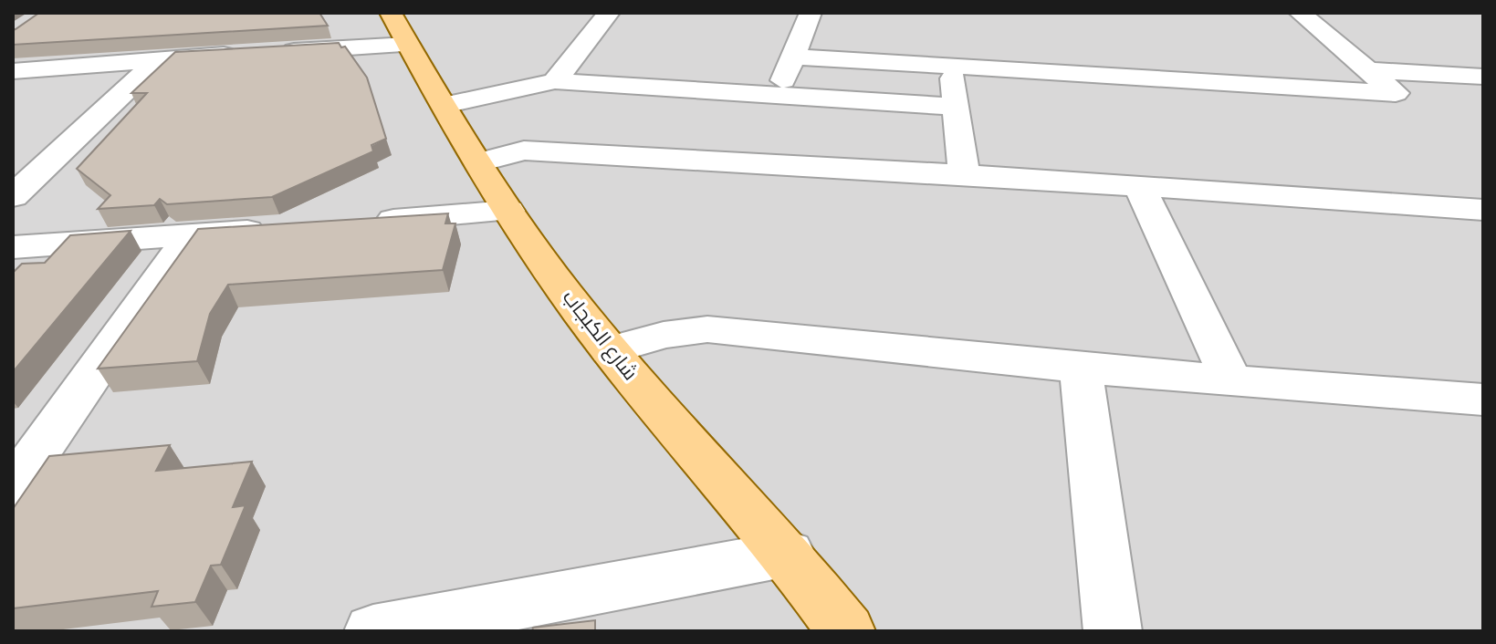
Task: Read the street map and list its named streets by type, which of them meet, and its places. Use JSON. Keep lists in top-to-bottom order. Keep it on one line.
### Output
{"streets":{"main road":["شارع الكبجاب"]}}
